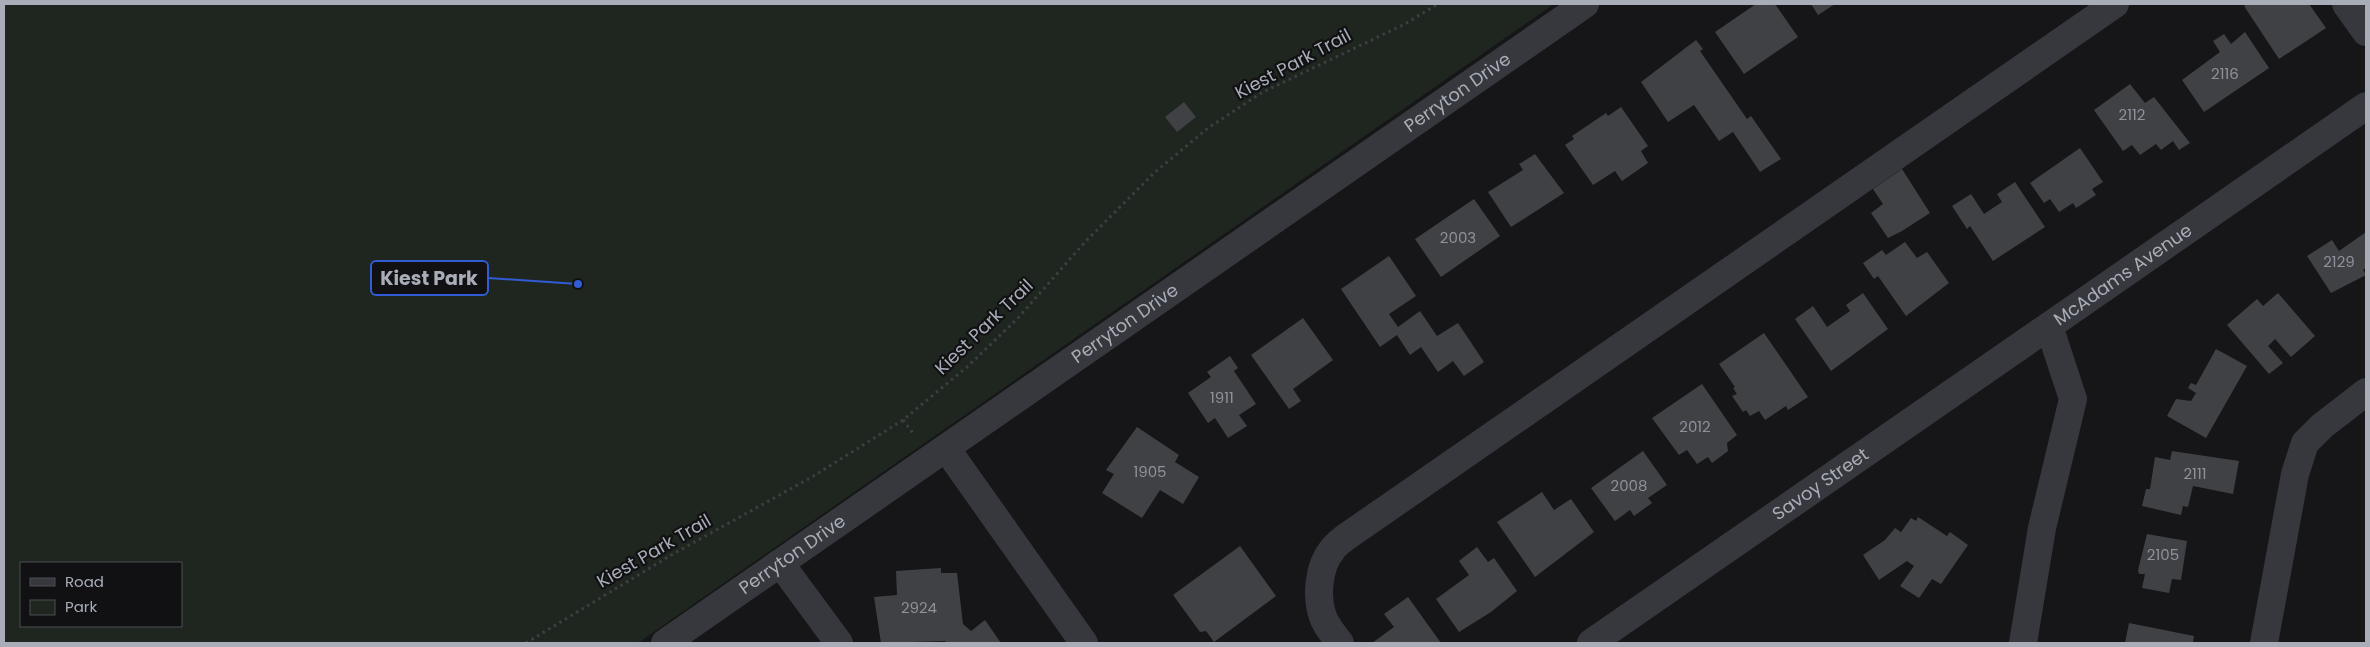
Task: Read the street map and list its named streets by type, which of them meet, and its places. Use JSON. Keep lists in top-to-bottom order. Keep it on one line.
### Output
{"streets":{"street":["Perryton Drive","McAdams Avenue","Savoy Street"],"path":["Kiest Park Trail"]},"crossings":[["McAdams Avenue","Savoy Street"]],"places":["Kiest Park"],"house_numbers":["2116","2112","2003","2129","1911","2012","1905","2111","2008","2105","2924"],"legend":["Road","Park"]}
